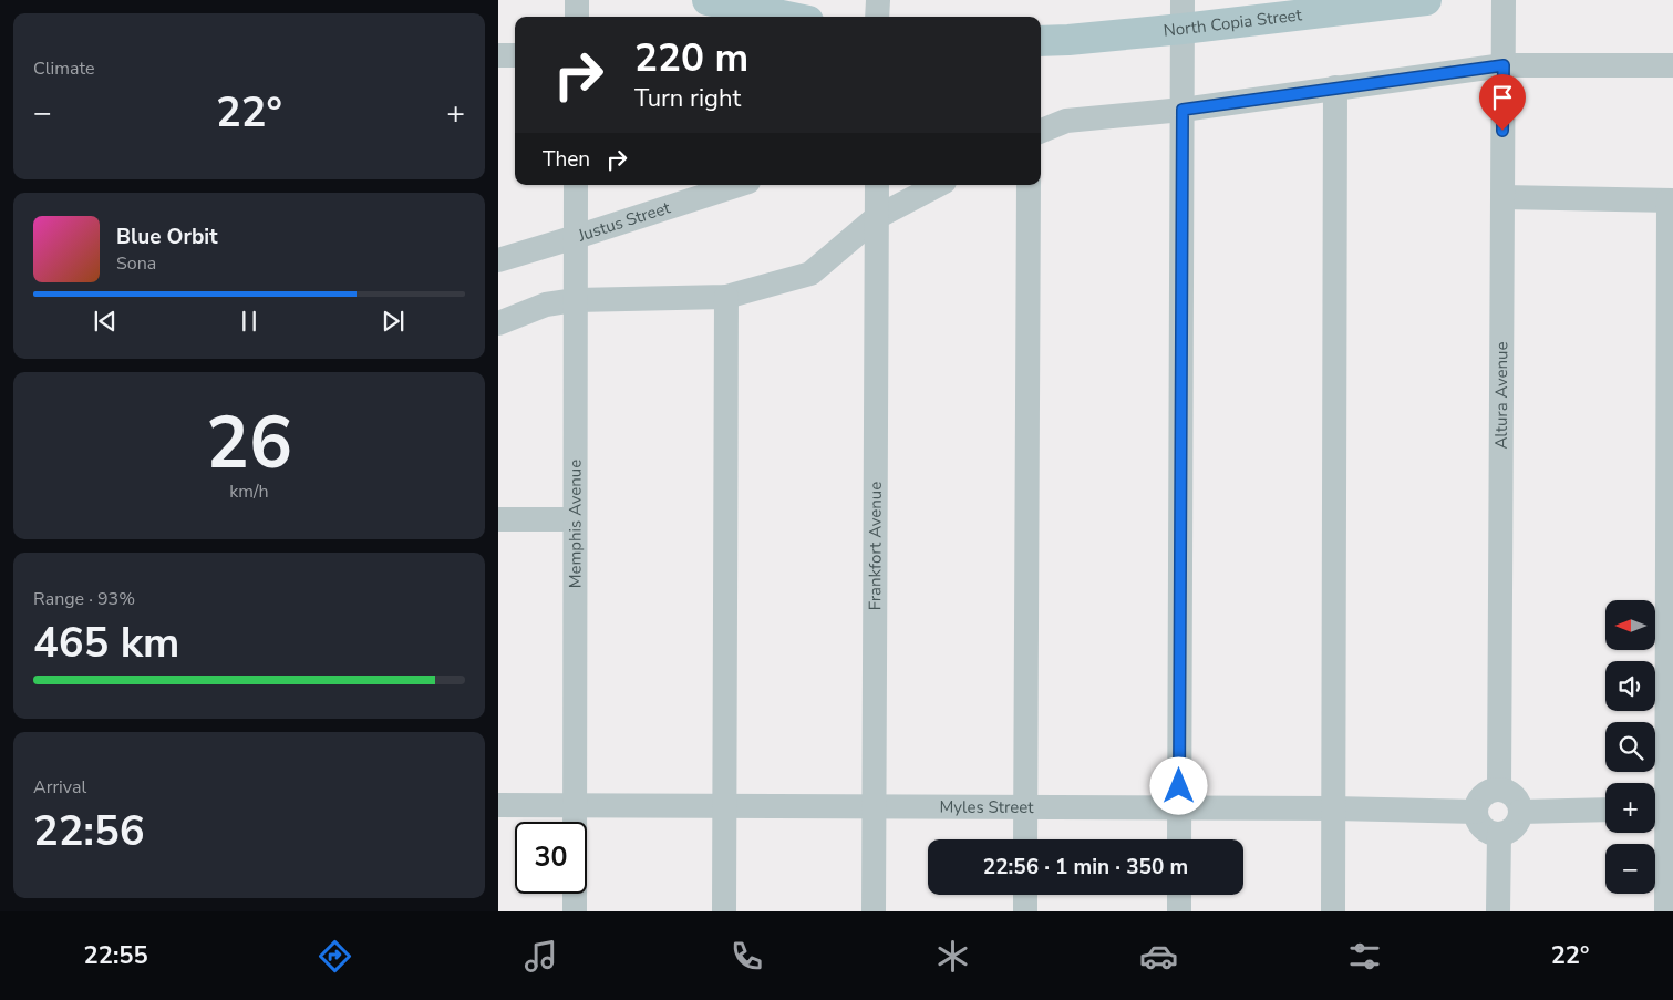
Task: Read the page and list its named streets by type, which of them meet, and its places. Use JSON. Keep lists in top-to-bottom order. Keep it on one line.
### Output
{"streets":{"main road":["North Copia Street"],"street":["Justus Street","Altura Avenue","Memphis Avenue","Frankfort Avenue","Myles Street"]},"crossings":[["Justus Street","Memphis Avenue"],["Altura Avenue","Myles Street"],["Memphis Avenue","Myles Street"],["Frankfort Avenue","Myles Street"]],"north":"left","page":{"tile":["Climate",["26","km/h"],["Range · 93%","465 km"],["Arrival","22:56"]],"turn":["220 m","Turn right"],"heat":["−","22°","+"],"then":"Then","song":["Blue Orbit","Sona"],"map_buttons":["+","−"],"limit":"30","trip":"22:56 · 1 min · 350 m","tabs":["22:55","22°"]}}
